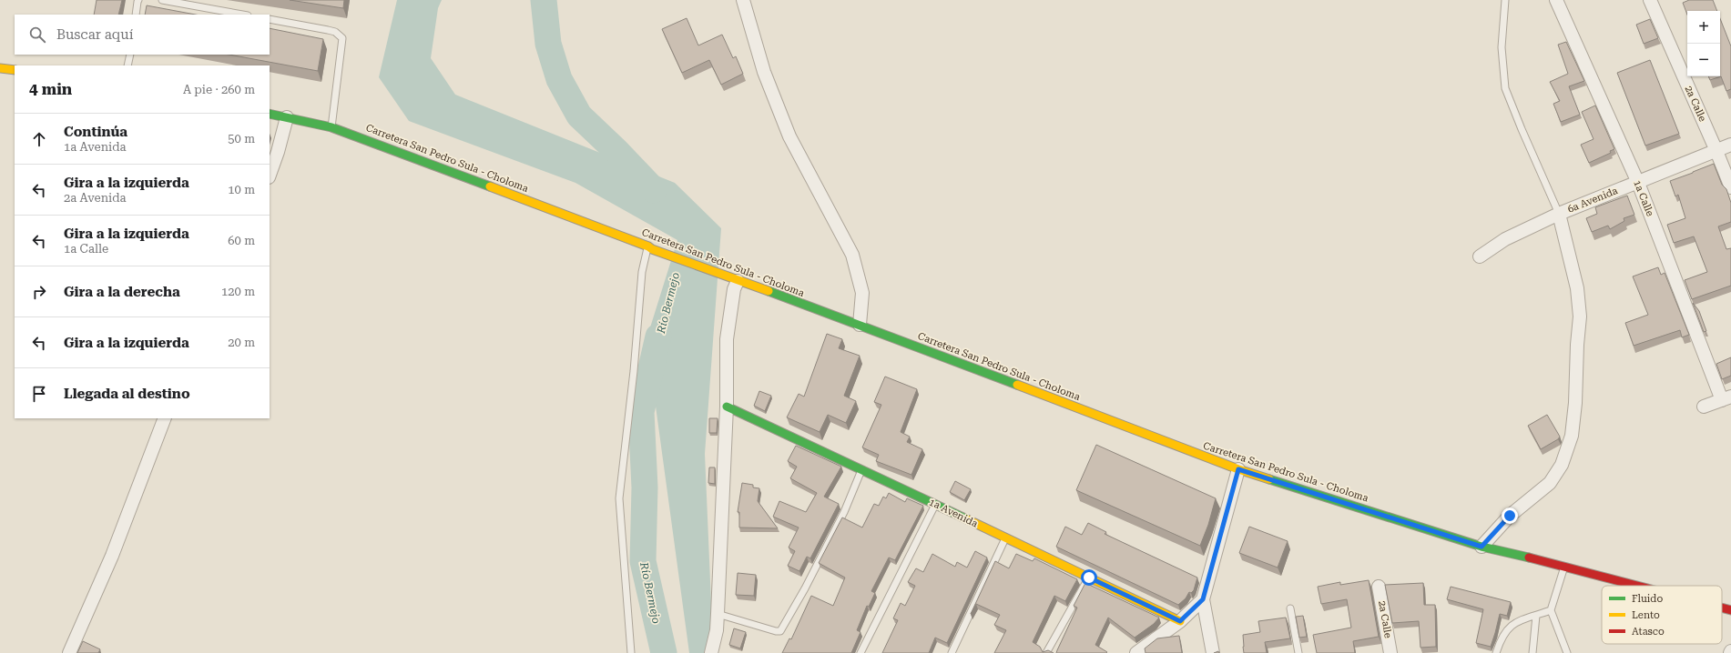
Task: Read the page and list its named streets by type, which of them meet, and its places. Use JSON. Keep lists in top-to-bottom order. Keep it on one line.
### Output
{"streets":{"main road":["Carretera San Pedro Sula - Choloma","1a Avenida"],"street":["2a Calle","1a Calle","6a Avenida"]},"crossings":[["2a Calle","6a Avenida"],["1a Calle","6a Avenida"]],"water":["Río Bermejo"],"legend":["Fluido","Lento","Atasco"],"page":{"map_buttons":["+","−"],"search":"Buscar aquí","heading":["4 min","A pie · 260 m"],"list":[["Continúa","1a Avenida","50 m"],["Gira a la izquierda","2a Avenida","10 m"],["Gira a la izquierda","1a Calle","60 m"],["Gira a la derecha","120 m"],["Gira a la izquierda","20 m"],"Llegada al destino"]}}
